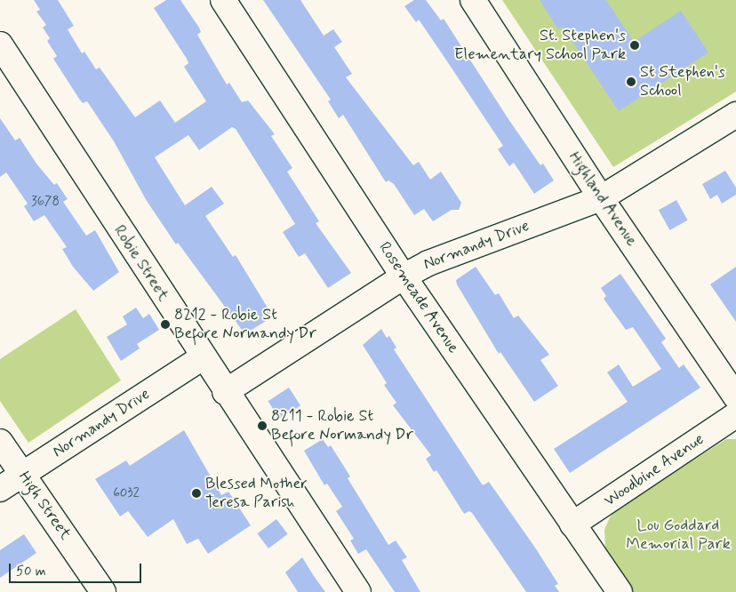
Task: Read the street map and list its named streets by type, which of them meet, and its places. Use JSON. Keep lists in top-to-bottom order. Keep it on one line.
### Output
{"streets":{"street":["Highland Avenue","Normandy Drive","Robie Street","Rosemeade Avenue","Woodbine Avenue","High Street"]},"crossings":[["Highland Avenue","Normandy Drive"],["Normandy Drive","Robie Street"],["Normandy Drive","Rosemeade Avenue"],["Normandy Drive","High Street"],["Rosemeade Avenue","Woodbine Avenue"]],"parks":["Lou Goddard Memorial Park"],"places":["St. Stephen's Elementary School Park","St Stephen's School","8212 - Robie St Before Normandy Dr","8211 - Robie St Before Normandy Dr","Blessed Mother Teresa Parish"],"house_numbers":["3678","6032"],"scale_bar":"50 m"}
